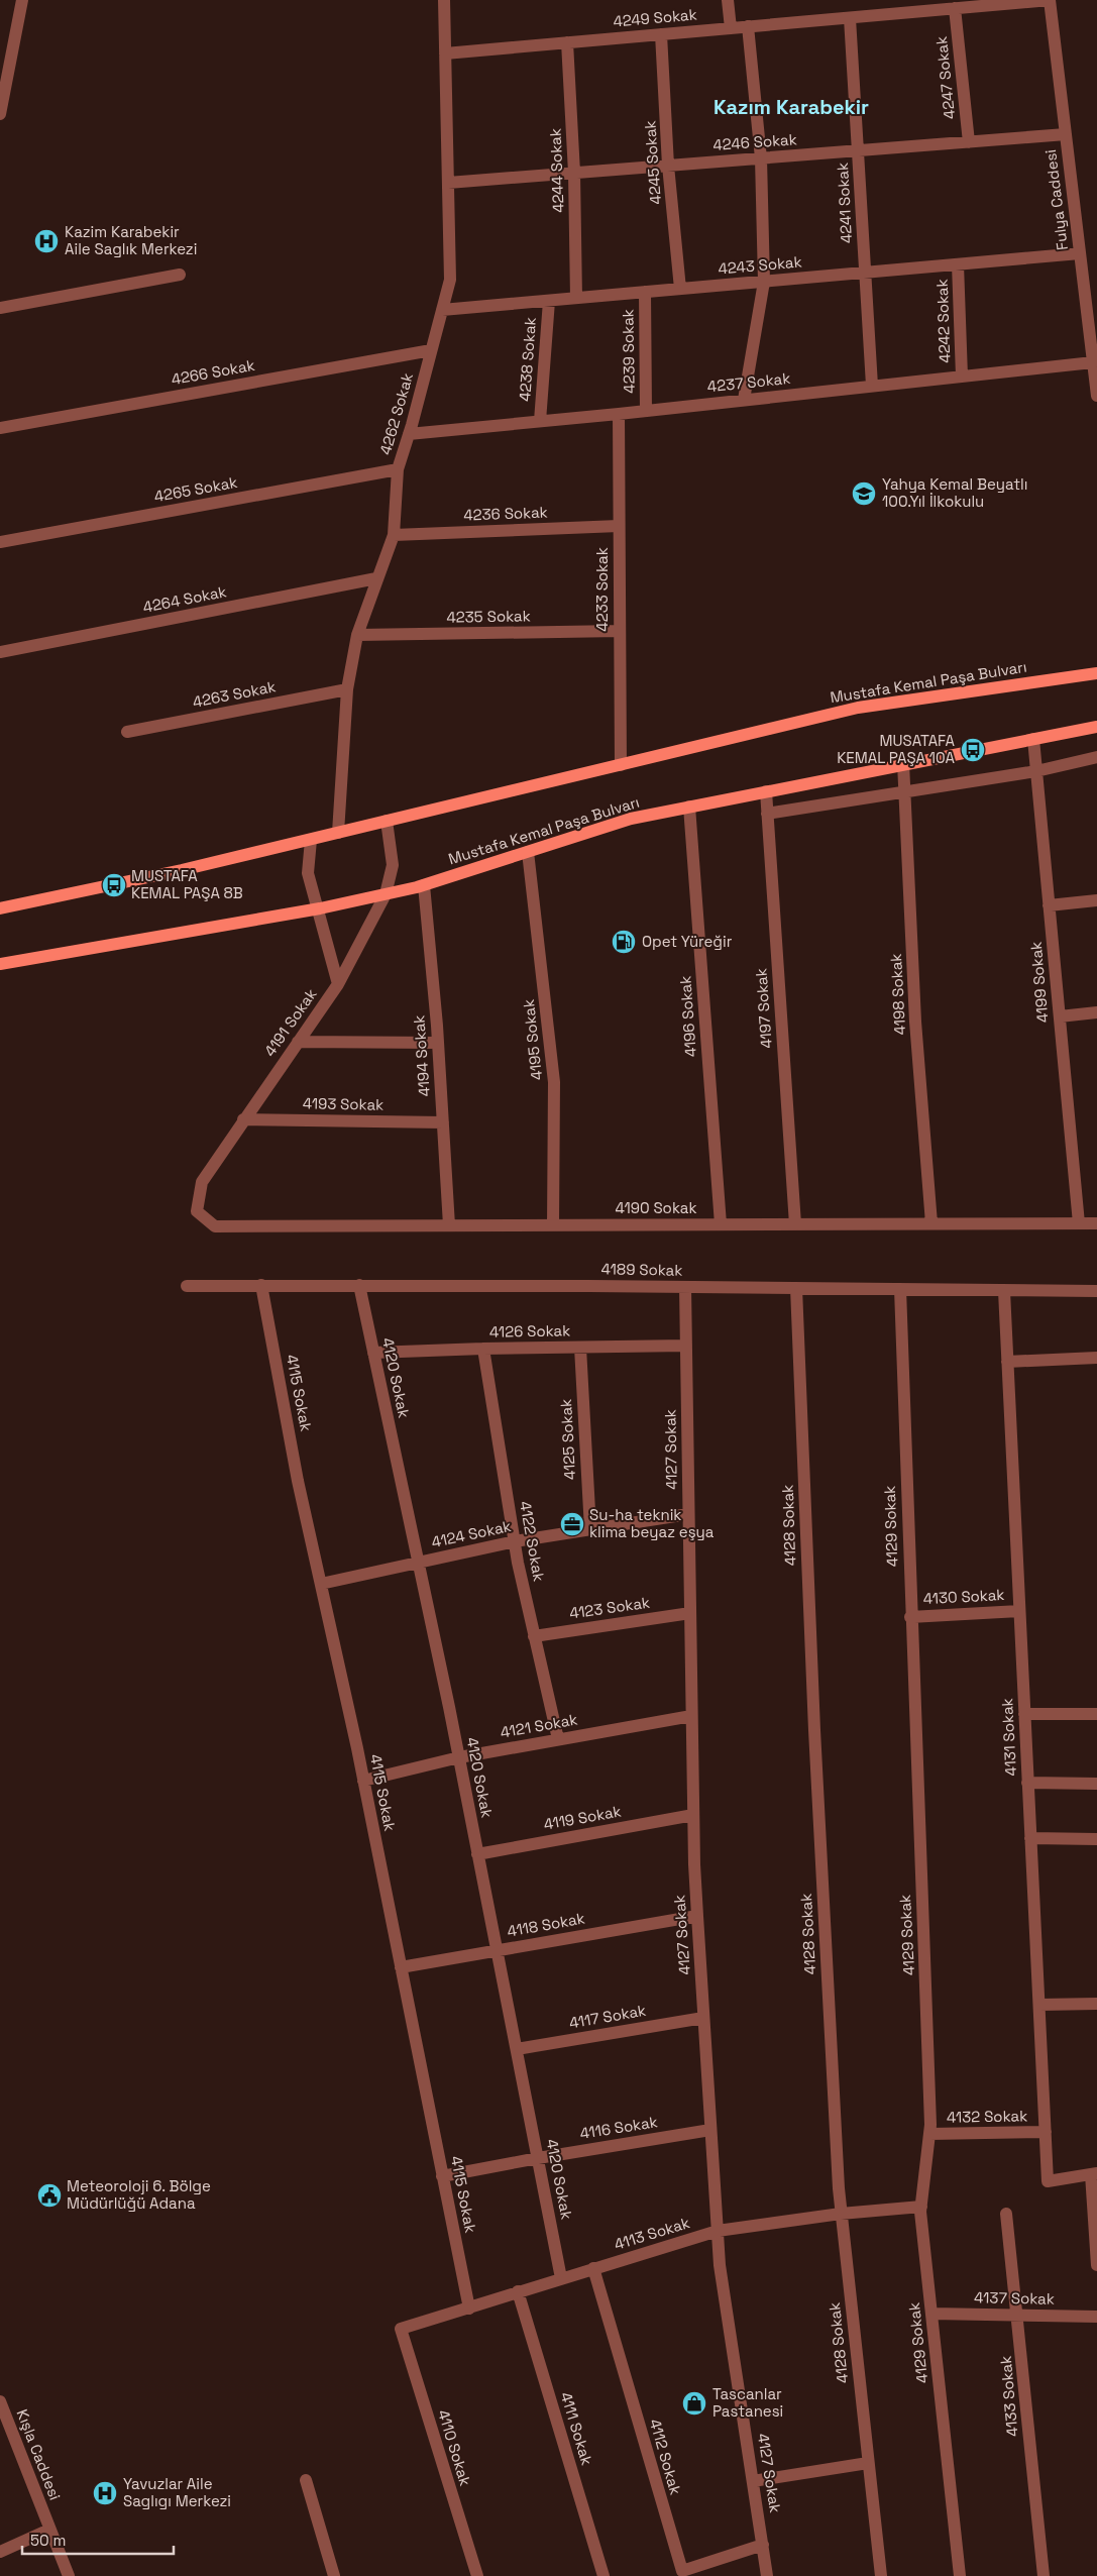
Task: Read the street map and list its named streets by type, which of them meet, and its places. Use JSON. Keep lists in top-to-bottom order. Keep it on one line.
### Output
{"streets":{"main road":["Mustafa Kemal Paşa Bulvarı"],"street":["4249 Sokak","4247 Sokak","4246 Sokak","4245 Sokak","4244 Sokak","Fulya Caddesi","4241 Sokak","4243 Sokak","4242 Sokak","4239 Sokak","4238 Sokak","4266 Sokak","4237 Sokak","4262 Sokak","4265 Sokak","4236 Sokak","4233 Sokak","4264 Sokak","4235 Sokak","4263 Sokak","4199 Sokak","4198 Sokak","4197 Sokak","4196 Sokak","4191 Sokak","4195 Sokak","4194 Sokak","4193 Sokak","4190 Sokak","4189 Sokak","4126 Sokak","4120 Sokak","4115 Sokak","4125 Sokak","4127 Sokak","4128 Sokak","4129 Sokak","4124 Sokak","4122 Sokak","4130 Sokak","4123 Sokak","4121 Sokak","4131 Sokak","4119 Sokak","4118 Sokak","4117 Sokak","4132 Sokak","4116 Sokak","4113 Sokak","4137 Sokak","4133 Sokak","4111 Sokak","4110 Sokak","Kışla Caddesi","4112 Sokak"]},"crossings":[["4249 Sokak","4247 Sokak"],["4249 Sokak","4245 Sokak"],["4249 Sokak","4244 Sokak"],["4249 Sokak","Fulya Caddesi"],["4249 Sokak","4241 Sokak"],["4249 Sokak","4262 Sokak"],["4247 Sokak","4246 Sokak"],["4246 Sokak","4245 Sokak"],["4246 Sokak","4244 Sokak"],["4246 Sokak","Fulya Caddesi"],["4246 Sokak","4241 Sokak"],["4246 Sokak","4262 Sokak"],["4245 Sokak","4243 Sokak"],["4244 Sokak","4243 Sokak"],["Fulya Caddesi","4243 Sokak"],["Fulya Caddesi","4237 Sokak"],["4241 Sokak","4243 Sokak"],["4241 Sokak","4237 Sokak"],["4243 Sokak","4242 Sokak"],["4243 Sokak","4239 Sokak"],["4243 Sokak","4238 Sokak"],["4243 Sokak","4262 Sokak"],["4242 Sokak","4237 Sokak"],["4239 Sokak","4237 Sokak"],["4238 Sokak","4237 Sokak"],["4266 Sokak","4262 Sokak"],["4237 Sokak","4262 Sokak"],["4237 Sokak","4233 Sokak"],["4262 Sokak","4265 Sokak"],["4262 Sokak","4236 Sokak"],["4262 Sokak","4264 Sokak"],["4262 Sokak","4235 Sokak"],["4262 Sokak","Mustafa Kemal Paşa Bulvarı"],["4262 Sokak","4263 Sokak"],["4236 Sokak","4233 Sokak"],["4233 Sokak","4235 Sokak"],["4233 Sokak","Mustafa Kemal Paşa Bulvarı"],["Mustafa Kemal Paşa Bulvarı","4199 Sokak"],["Mustafa Kemal Paşa Bulvarı","4198 Sokak"],["Mustafa Kemal Paşa Bulvarı","4197 Sokak"],["Mustafa Kemal Paşa Bulvarı","4196 Sokak"],["Mustafa Kemal Paşa Bulvarı","4191 Sokak"],["Mustafa Kemal Paşa Bulvarı","4195 Sokak"],["Mustafa Kemal Paşa Bulvarı","4194 Sokak"],["4199 Sokak","4190 Sokak"],["4198 Sokak","4190 Sokak"],["4197 Sokak","4190 Sokak"],["4196 Sokak","4190 Sokak"],["4191 Sokak","4193 Sokak"],["4191 Sokak","4190 Sokak"],["4195 Sokak","4190 Sokak"],["4194 Sokak","4193 Sokak"],["4194 Sokak","4190 Sokak"],["4189 Sokak","4120 Sokak"],["4189 Sokak","4115 Sokak"],["4189 Sokak","4127 Sokak"],["4189 Sokak","4128 Sokak"],["4189 Sokak","4129 Sokak"],["4189 Sokak","4131 Sokak"],["4126 Sokak","4120 Sokak"],["4126 Sokak","4125 Sokak"],["4126 Sokak","4127 Sokak"],["4126 Sokak","4122 Sokak"],["4120 Sokak","4124 Sokak"],["4120 Sokak","4121 Sokak"],["4120 Sokak","4119 Sokak"],["4120 Sokak","4118 Sokak"],["4120 Sokak","4117 Sokak"],["4120 Sokak","4116 Sokak"],["4120 Sokak","4113 Sokak"],["4115 Sokak","4124 Sokak"],["4115 Sokak","4121 Sokak"],["4115 Sokak","4118 Sokak"],["4115 Sokak","4116 Sokak"],["4115 Sokak","4113 Sokak"],["4125 Sokak","4124 Sokak"],["4127 Sokak","4124 Sokak"],["4127 Sokak","4123 Sokak"],["4127 Sokak","4121 Sokak"],["4127 Sokak","4119 Sokak"],["4127 Sokak","4118 Sokak"],["4127 Sokak","4117 Sokak"],["4127 Sokak","4116 Sokak"],["4127 Sokak","4113 Sokak"],["4127 Sokak","4112 Sokak"],["4128 Sokak","4113 Sokak"],["4129 Sokak","4130 Sokak"],["4129 Sokak","4132 Sokak"],["4129 Sokak","4113 Sokak"],["4129 Sokak","4137 Sokak"],["4124 Sokak","4122 Sokak"],["4122 Sokak","4123 Sokak"],["4122 Sokak","4121 Sokak"],["4130 Sokak","4131 Sokak"],["4131 Sokak","4132 Sokak"],["4113 Sokak","4111 Sokak"],["4113 Sokak","4110 Sokak"],["4113 Sokak","4112 Sokak"],["4137 Sokak","4133 Sokak"]],"districts":["Kazım Karabekir"],"places":{"hospital":["Kazim Karabekir Aile Saglık Merkezi","Yavuzlar Aile Saglıgı Merkezi"],"school or university":["Yahya Kemal Beyatlı 100.Yıl İlkokulu"],"bus stop":["MUSATAFA KEMAL PAŞA 10A","MUSTAFA KEMAL PAŞA 8B"],"fuel station":["Opet Yüreğir"],"office":["Su-ha teknik klima beyaz eşya"],"public building":["Meteoroloji 6. Bölge Müdürlüğü Adana"],"shop":["Tascanlar Pastanesi"]},"scale_bar":"50 m"}
